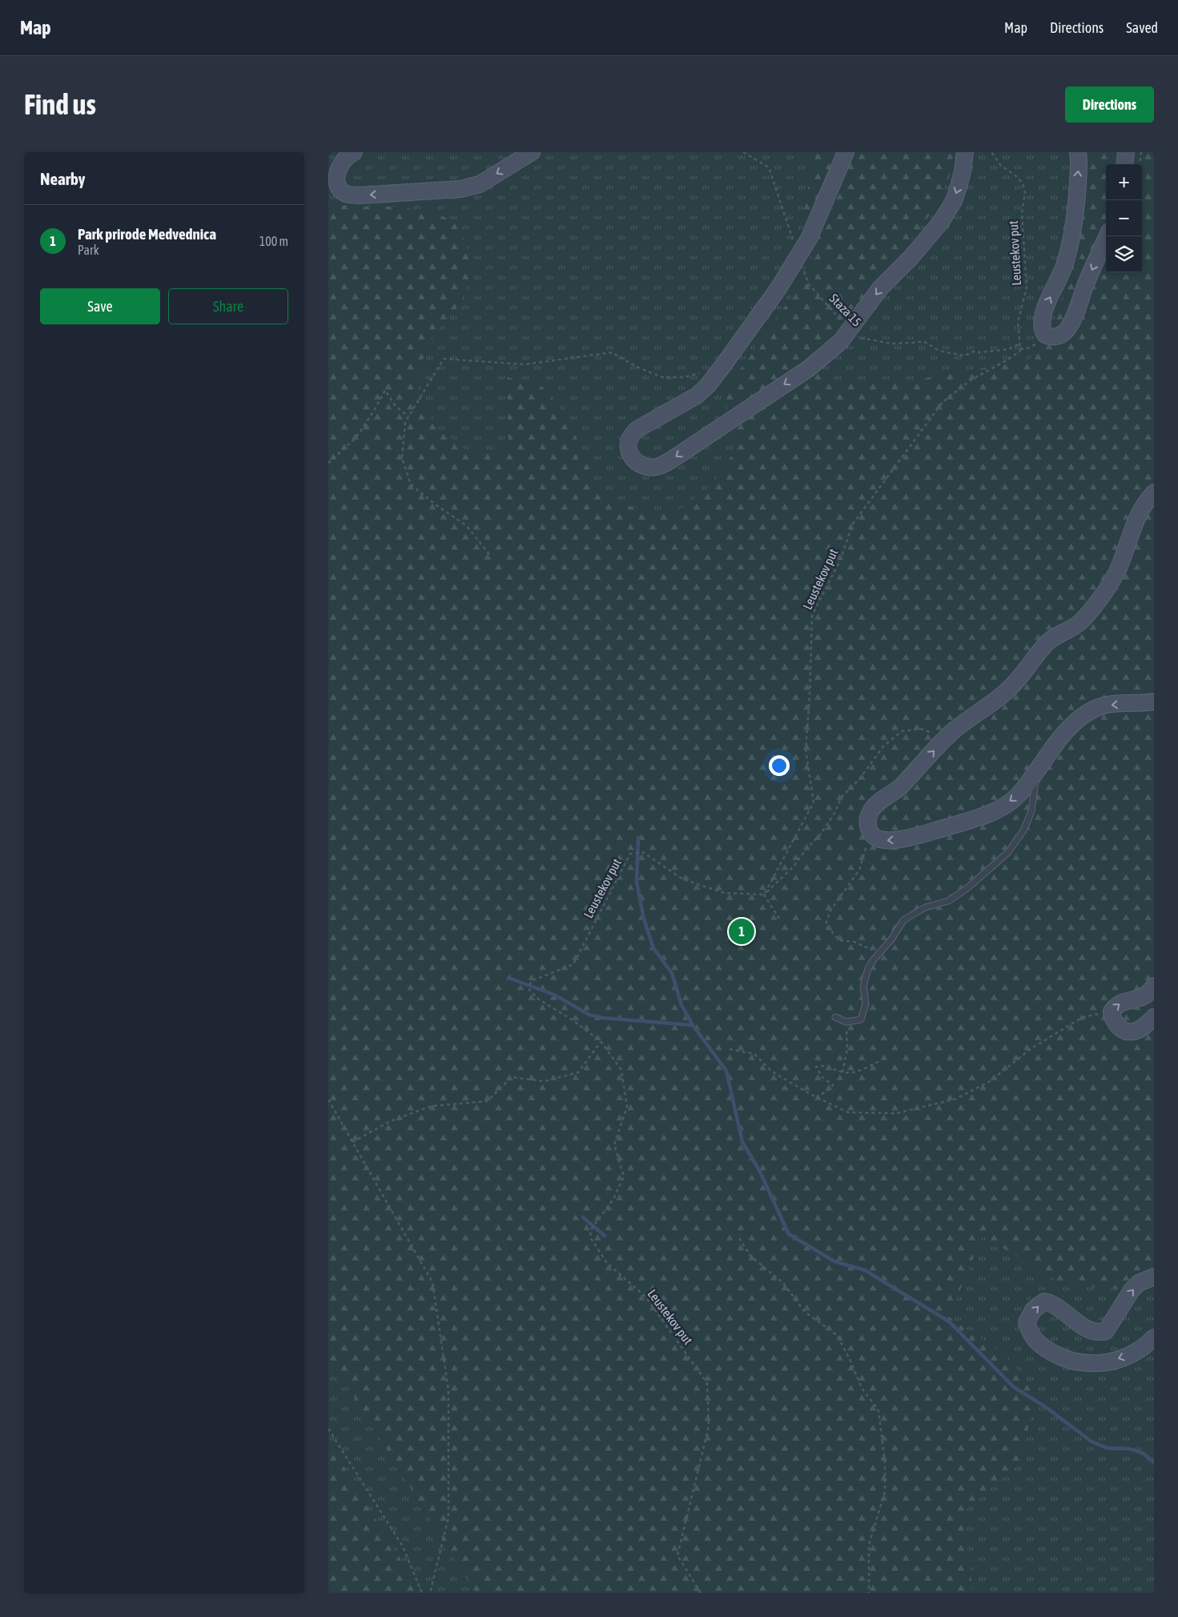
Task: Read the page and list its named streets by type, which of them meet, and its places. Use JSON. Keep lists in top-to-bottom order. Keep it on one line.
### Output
{"streets":{"path":["Leustekov put","Staza 15"]},"crossings":[["Leustekov put","Staza 15"]],"page":{"header":"Map","nav":["Map","Directions","Saved"],"buttons":["Directions",["Save","Share"]],"title":"Find us","heading":"Nearby","map_buttons":["+","−"],"list":[{"mark":"1","name":"Park prirode Medvednica","note":"Park","value":"100 m"}],"pins":"1"}}
